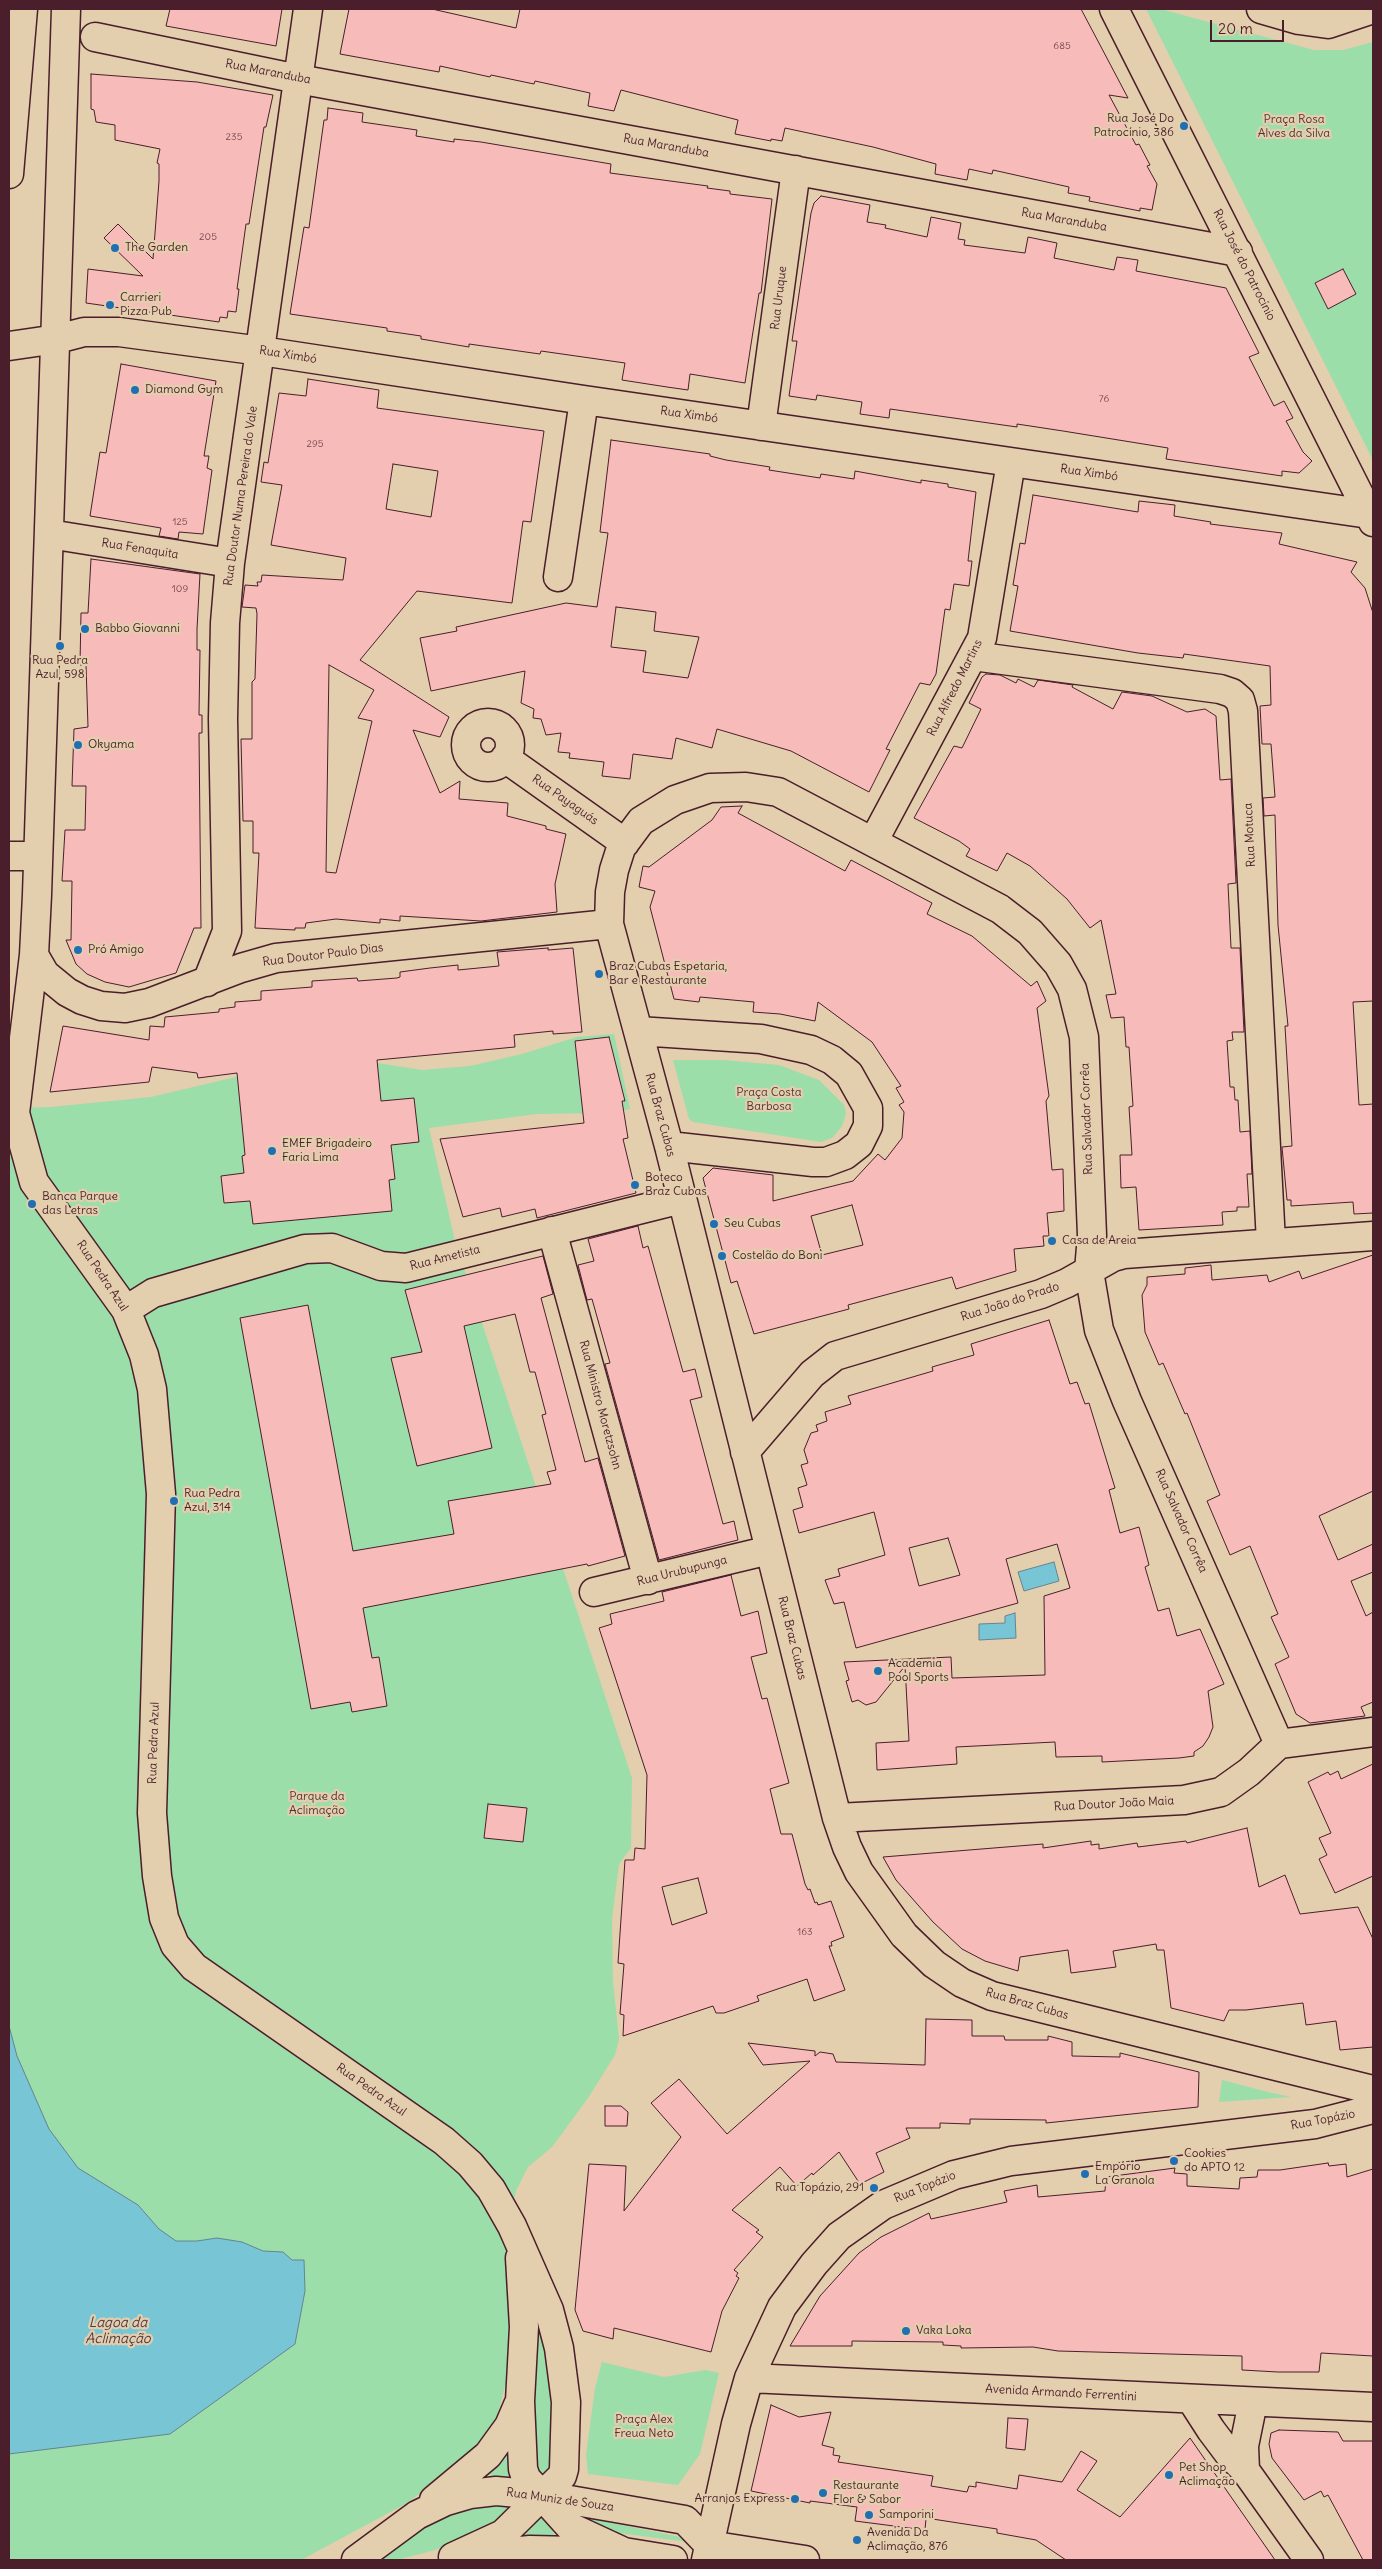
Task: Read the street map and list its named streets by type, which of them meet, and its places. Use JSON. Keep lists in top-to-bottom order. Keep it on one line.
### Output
{"streets":{"street":["Rua Maranduba","Rua José do Patrocínio","Rua Uruque","Rua Ximbó","Rua Doutor Numa Pereira do Vale","Rua Fenaquita","Rua Alfredo Martins","Rua Payaguás","Rua Motuca","Rua Doutor Paulo Dias","Rua Braz Cubas","Rua Salvador Corrêa","Rua Ametista","Rua Pedra Azul","Rua João do Prado","Rua Ministro Moretzsohn","Rua Urubupunga","Rua Doutor João Maia","Rua Topázio","Avenida Armando Ferrentini","Rua Muniz de Souza"]},"crossings":[["Rua Maranduba","Rua José do Patrocínio"],["Rua Maranduba","Rua Uruque"],["Rua Maranduba","Rua Doutor Numa Pereira do Vale"],["Rua José do Patrocínio","Rua Ximbó"],["Rua Uruque","Rua Ximbó"],["Rua Ximbó","Rua Doutor Numa Pereira do Vale"],["Rua Ximbó","Rua Alfredo Martins"],["Rua Doutor Numa Pereira do Vale","Rua Fenaquita"],["Rua Doutor Numa Pereira do Vale","Rua Doutor Paulo Dias"],["Rua Alfredo Martins","Rua Motuca"],["Rua Alfredo Martins","Rua Salvador Corrêa"],["Rua Payaguás","Rua Braz Cubas"],["Rua Payaguás","Rua Salvador Corrêa"],["Rua Motuca","Rua João do Prado"],["Rua Doutor Paulo Dias","Rua Braz Cubas"],["Rua Braz Cubas","Rua Salvador Corrêa"],["Rua Braz Cubas","Rua Ametista"],["Rua Braz Cubas","Rua João do Prado"],["Rua Braz Cubas","Rua Urubupunga"],["Rua Braz Cubas","Rua Doutor João Maia"],["Rua Salvador Corrêa","Rua João do Prado"],["Rua Salvador Corrêa","Rua Doutor João Maia"],["Rua Ametista","Rua Pedra Azul"],["Rua Ametista","Rua Ministro Moretzsohn"],["Rua Pedra Azul","Rua Muniz de Souza"],["Rua Ministro Moretzsohn","Rua Urubupunga"],["Rua Topázio","Avenida Armando Ferrentini"],["Rua Topázio","Rua Muniz de Souza"]],"water":["Lagoa da Aclimação"],"parks":["Praça Rosa Alves da Silva","Praça Costa Barbosa","Parque da Aclimação","Praça Alex Freua Neto"],"places":["Rua José Do Patrocínio, 386","The Garden","Carrieri Pizza Pub","Diamond Gym","Babbo Giovanni","Rua Pedra Azul, 598","Okyama","Pró Amigo","Braz Cubas Espetaria, Bar e Restaurante","EMEF Brigadeiro Faria Lima","Boteco Braz Cubas","Banca Parque das Letras","Seu Cubas","Casa de Areia","Costelão do Boni","Rua Pedra Azul, 314","Academia Pool Sports","Cookies do APTO 12","Empório La Granola","Rua Topázio, 291","Vaka Loka","Pet Shop Aclimação","Restaurante Flor & Sabor","Arranjos Express","Samporini","Avenida Da Aclimação, 876"],"house_numbers":["685","235","205","76","295","125","109","163"],"scale_bar":"20 m"}
